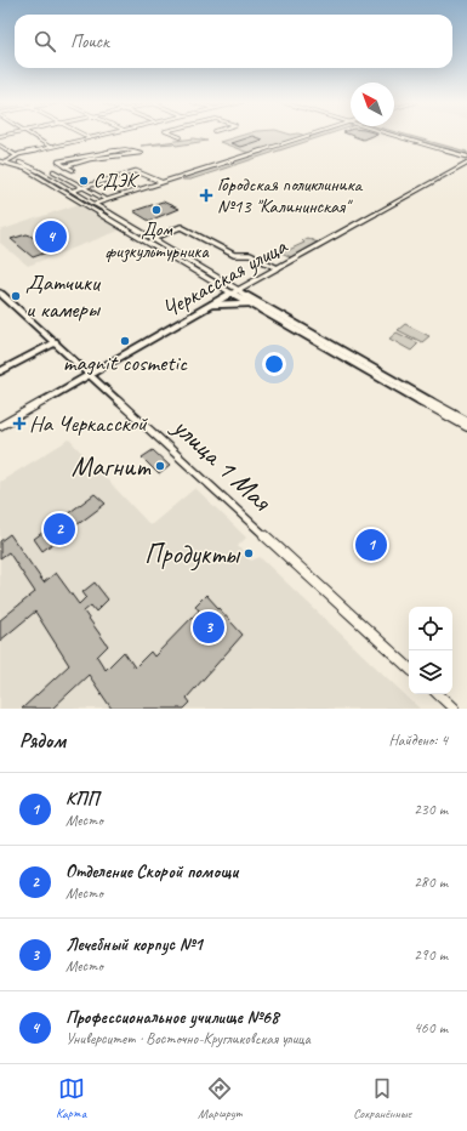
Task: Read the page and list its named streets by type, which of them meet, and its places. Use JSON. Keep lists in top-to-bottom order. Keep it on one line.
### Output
{"streets":{"street":["Черкасская улица","улица 1 Мая"]},"crossings":[["Черкасская улица","улица 1 Мая"]],"places":{"other":["СДЭК","Дом физкультурника","Датчики и камеры","magnit cosmetic","Магнит","Продукты"],"health":["Городская поликлиника №13 \"Калининская\"","На Черкасской"]},"north":"top left","page":{"search":"Поиск","pins":["4","2","1","3"],"heading":["Рядом","Найдено: 4"],"list":[{"mark":"1","name":"КПП","note":"Место","value":"230 m"},{"mark":"2","name":"Отделение Скорой помощи","note":"Место","value":"280 m"},{"mark":"3","name":"Лечебный корпус №1","note":"Место","value":"290 m"},{"mark":"4","name":"Профессиональное училище №68","note":"Университет · Восточно-Кругликовская улица","value":"460 m"}],"nav":["Карта","Маршрут","Сохранённые"]}}
